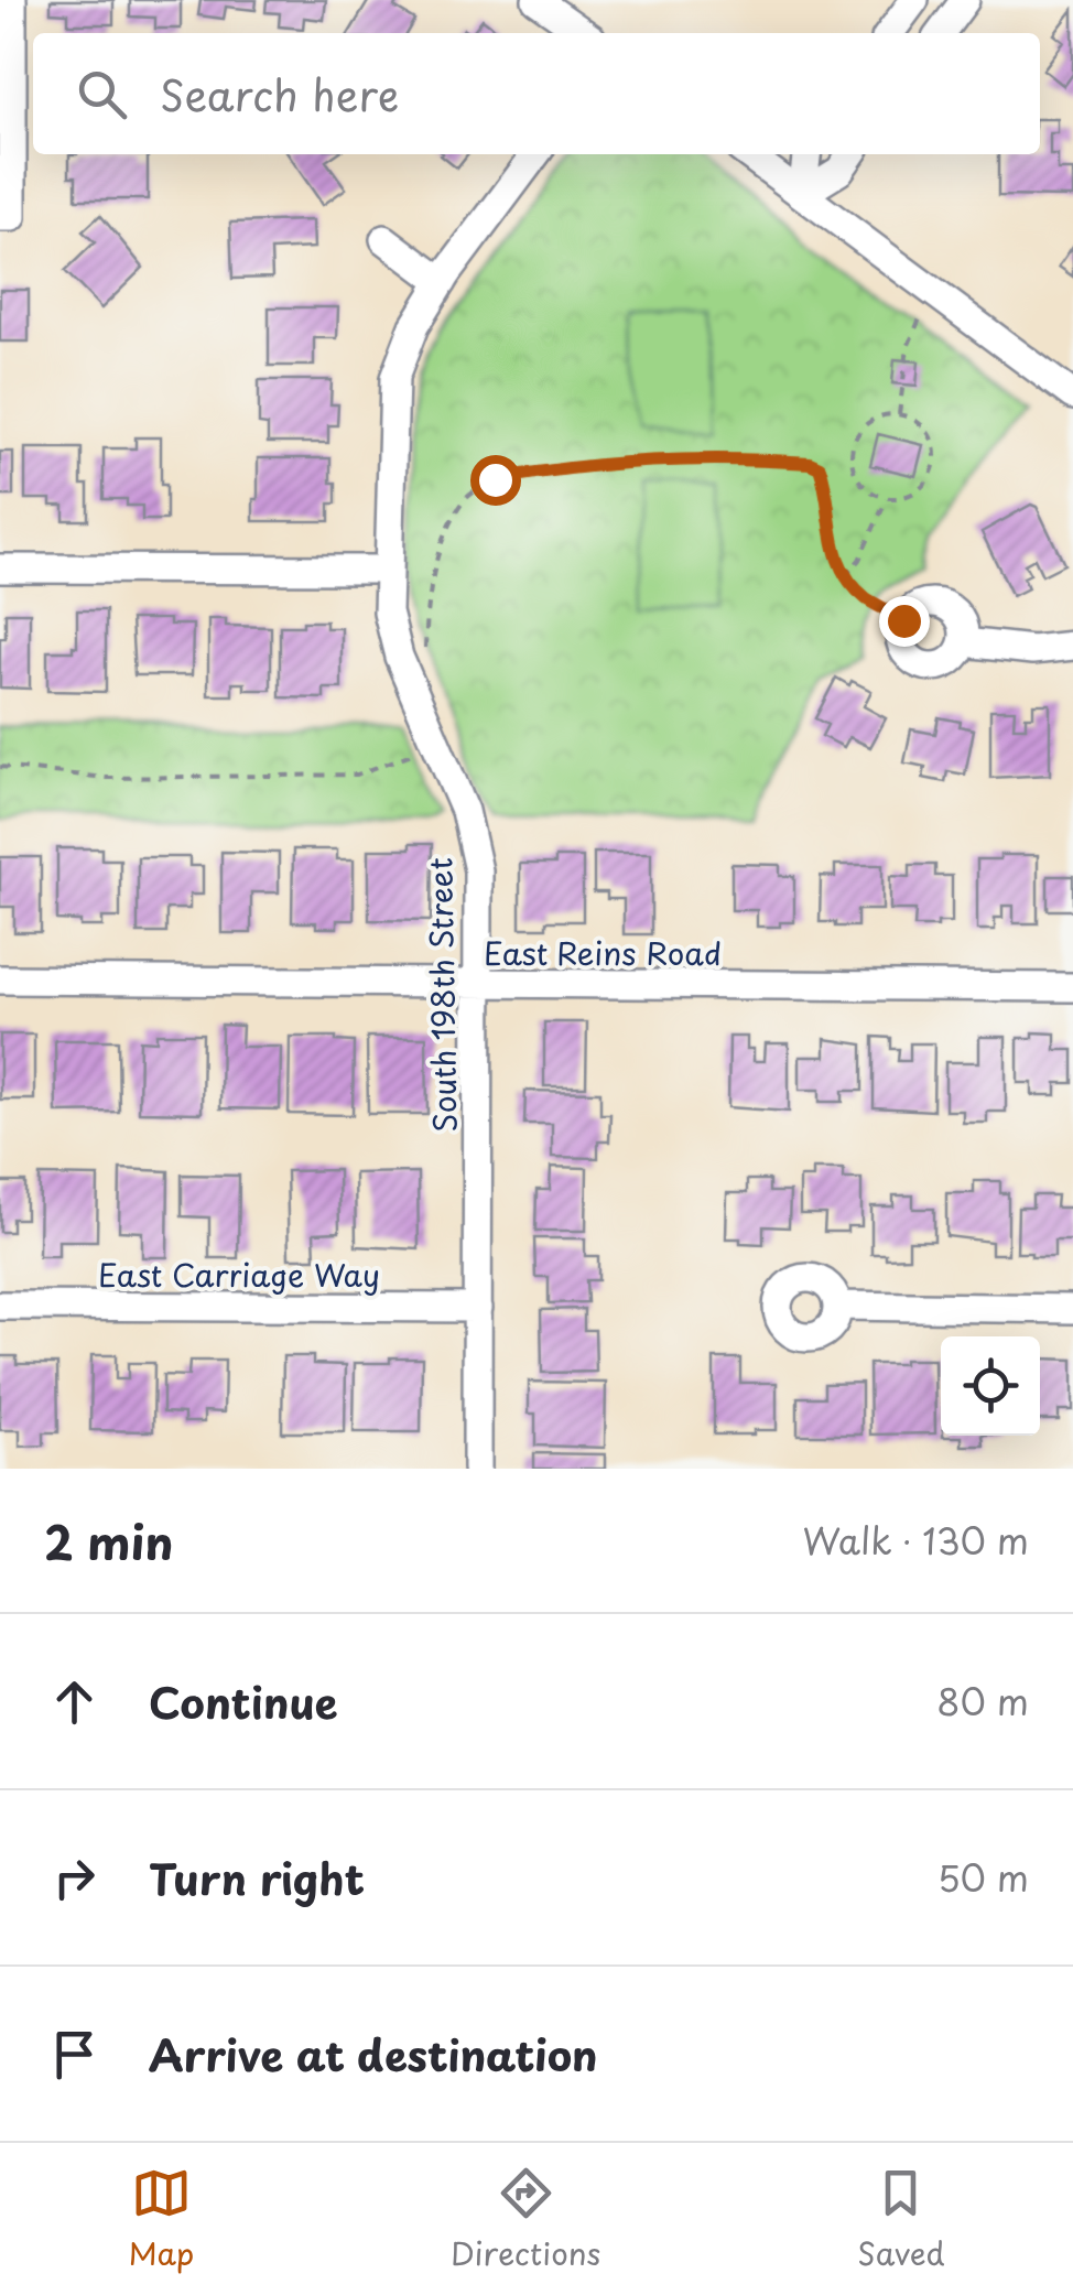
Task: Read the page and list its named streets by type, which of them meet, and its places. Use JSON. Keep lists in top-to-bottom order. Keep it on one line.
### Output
{"streets":{"street":["East Reins Road","South 198th Street","East Carriage Way"]},"crossings":[["East Reins Road","South 198th Street"],["South 198th Street","East Carriage Way"]],"page":{"search":"Search here","heading":["2 min","Walk · 130 m"],"list":[["Continue","80 m"],["Turn right","50 m"],"Arrive at destination"],"nav":["Map","Directions","Saved"]}}
